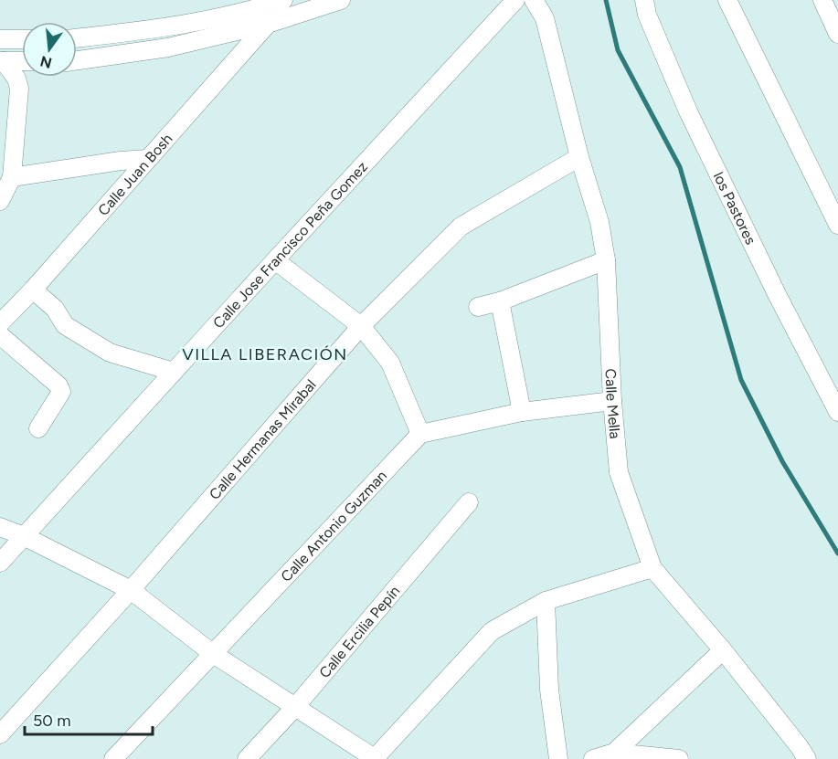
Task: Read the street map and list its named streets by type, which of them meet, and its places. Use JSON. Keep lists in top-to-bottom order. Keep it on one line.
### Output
{"streets":{"street":["Calle Juan Bosh","los Pastores","Calle Jose Francisco Peña Gomez","Calle Mella","Calle Hermanas Mirabal","Calle Antonio Guzman","Calle Ercilia Pepín"]},"crossings":[["Calle Mella","Calle Hermanas Mirabal"]],"districts":["VILLA LIBERACIÓN"],"scale_bar":"50 m","north":"bottom"}
